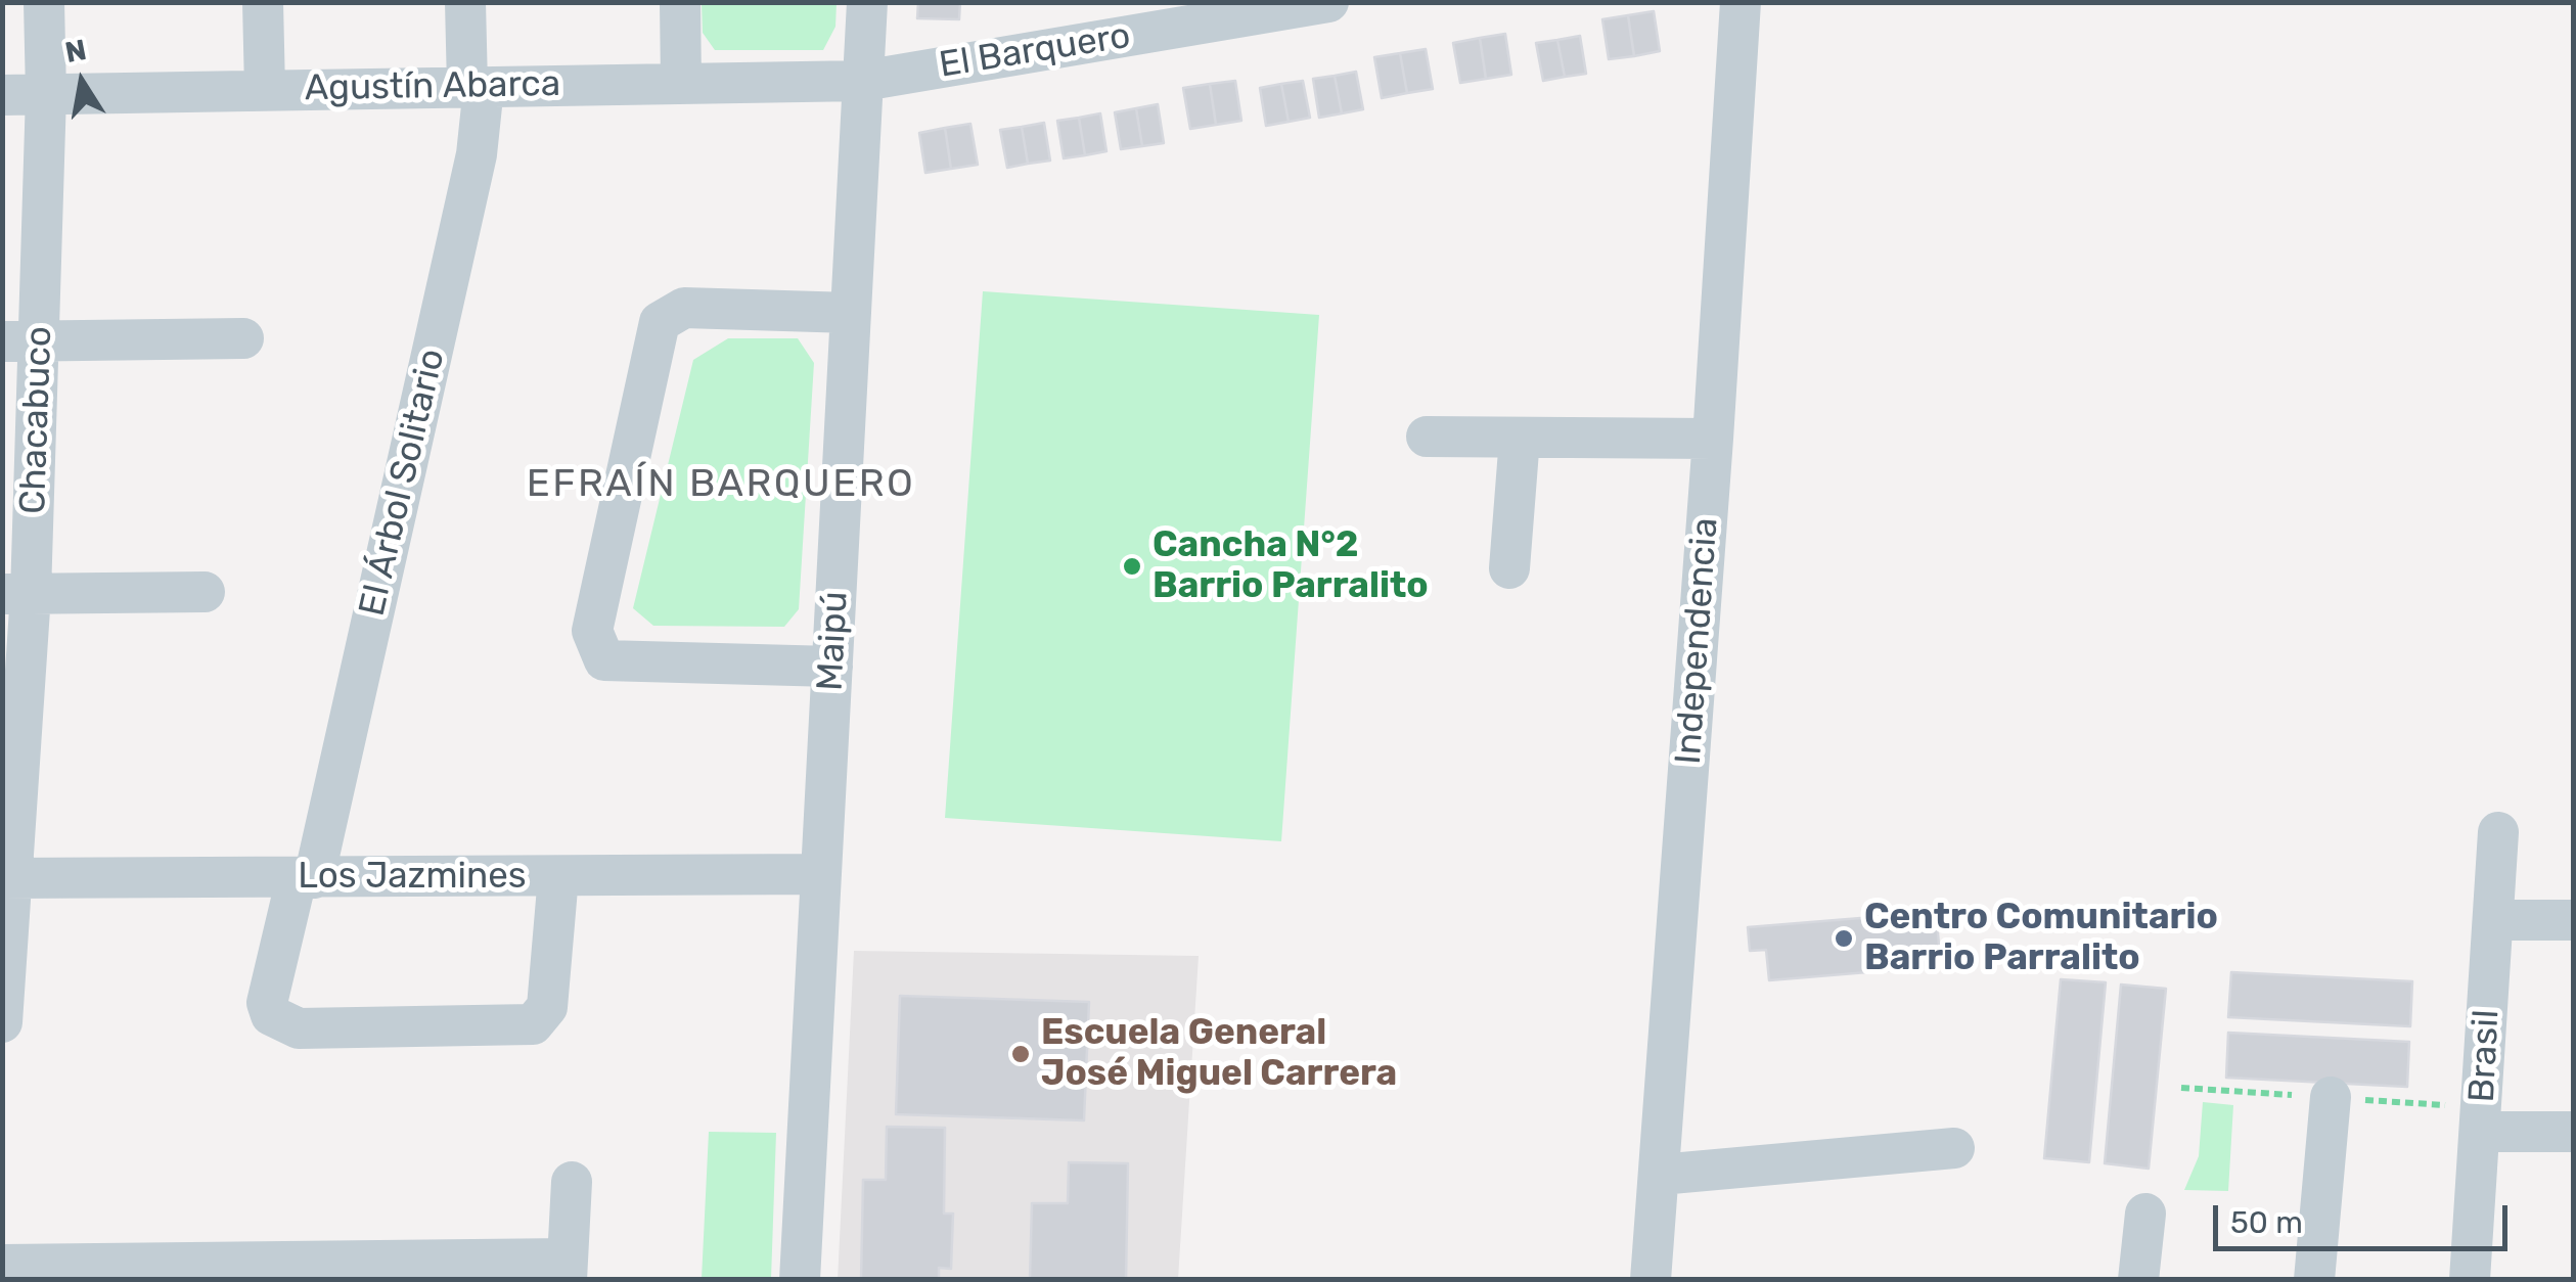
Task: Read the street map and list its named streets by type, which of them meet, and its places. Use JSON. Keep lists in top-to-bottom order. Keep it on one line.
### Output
{"streets":{"street":["El Barquero","Agustín Abarca","Chacabuco","El Árbol Solitario","Maipú","Independencia","Los Jazmines","Brasil"]},"crossings":[["El Barquero","Agustín Abarca"],["El Barquero","Maipú"],["Agustín Abarca","Chacabuco"],["Agustín Abarca","El Árbol Solitario"],["Agustín Abarca","Maipú"],["Chacabuco","Los Jazmines"],["El Árbol Solitario","Los Jazmines"],["Maipú","Los Jazmines"]],"districts":["EFRAÍN BARQUERO"],"places":["Cancha N°2 Barrio Parralito","Centro Comunitario Barrio Parralito","Escuela General José Miguel Carrera"],"scale_bar":"50 m","north":"top"}
